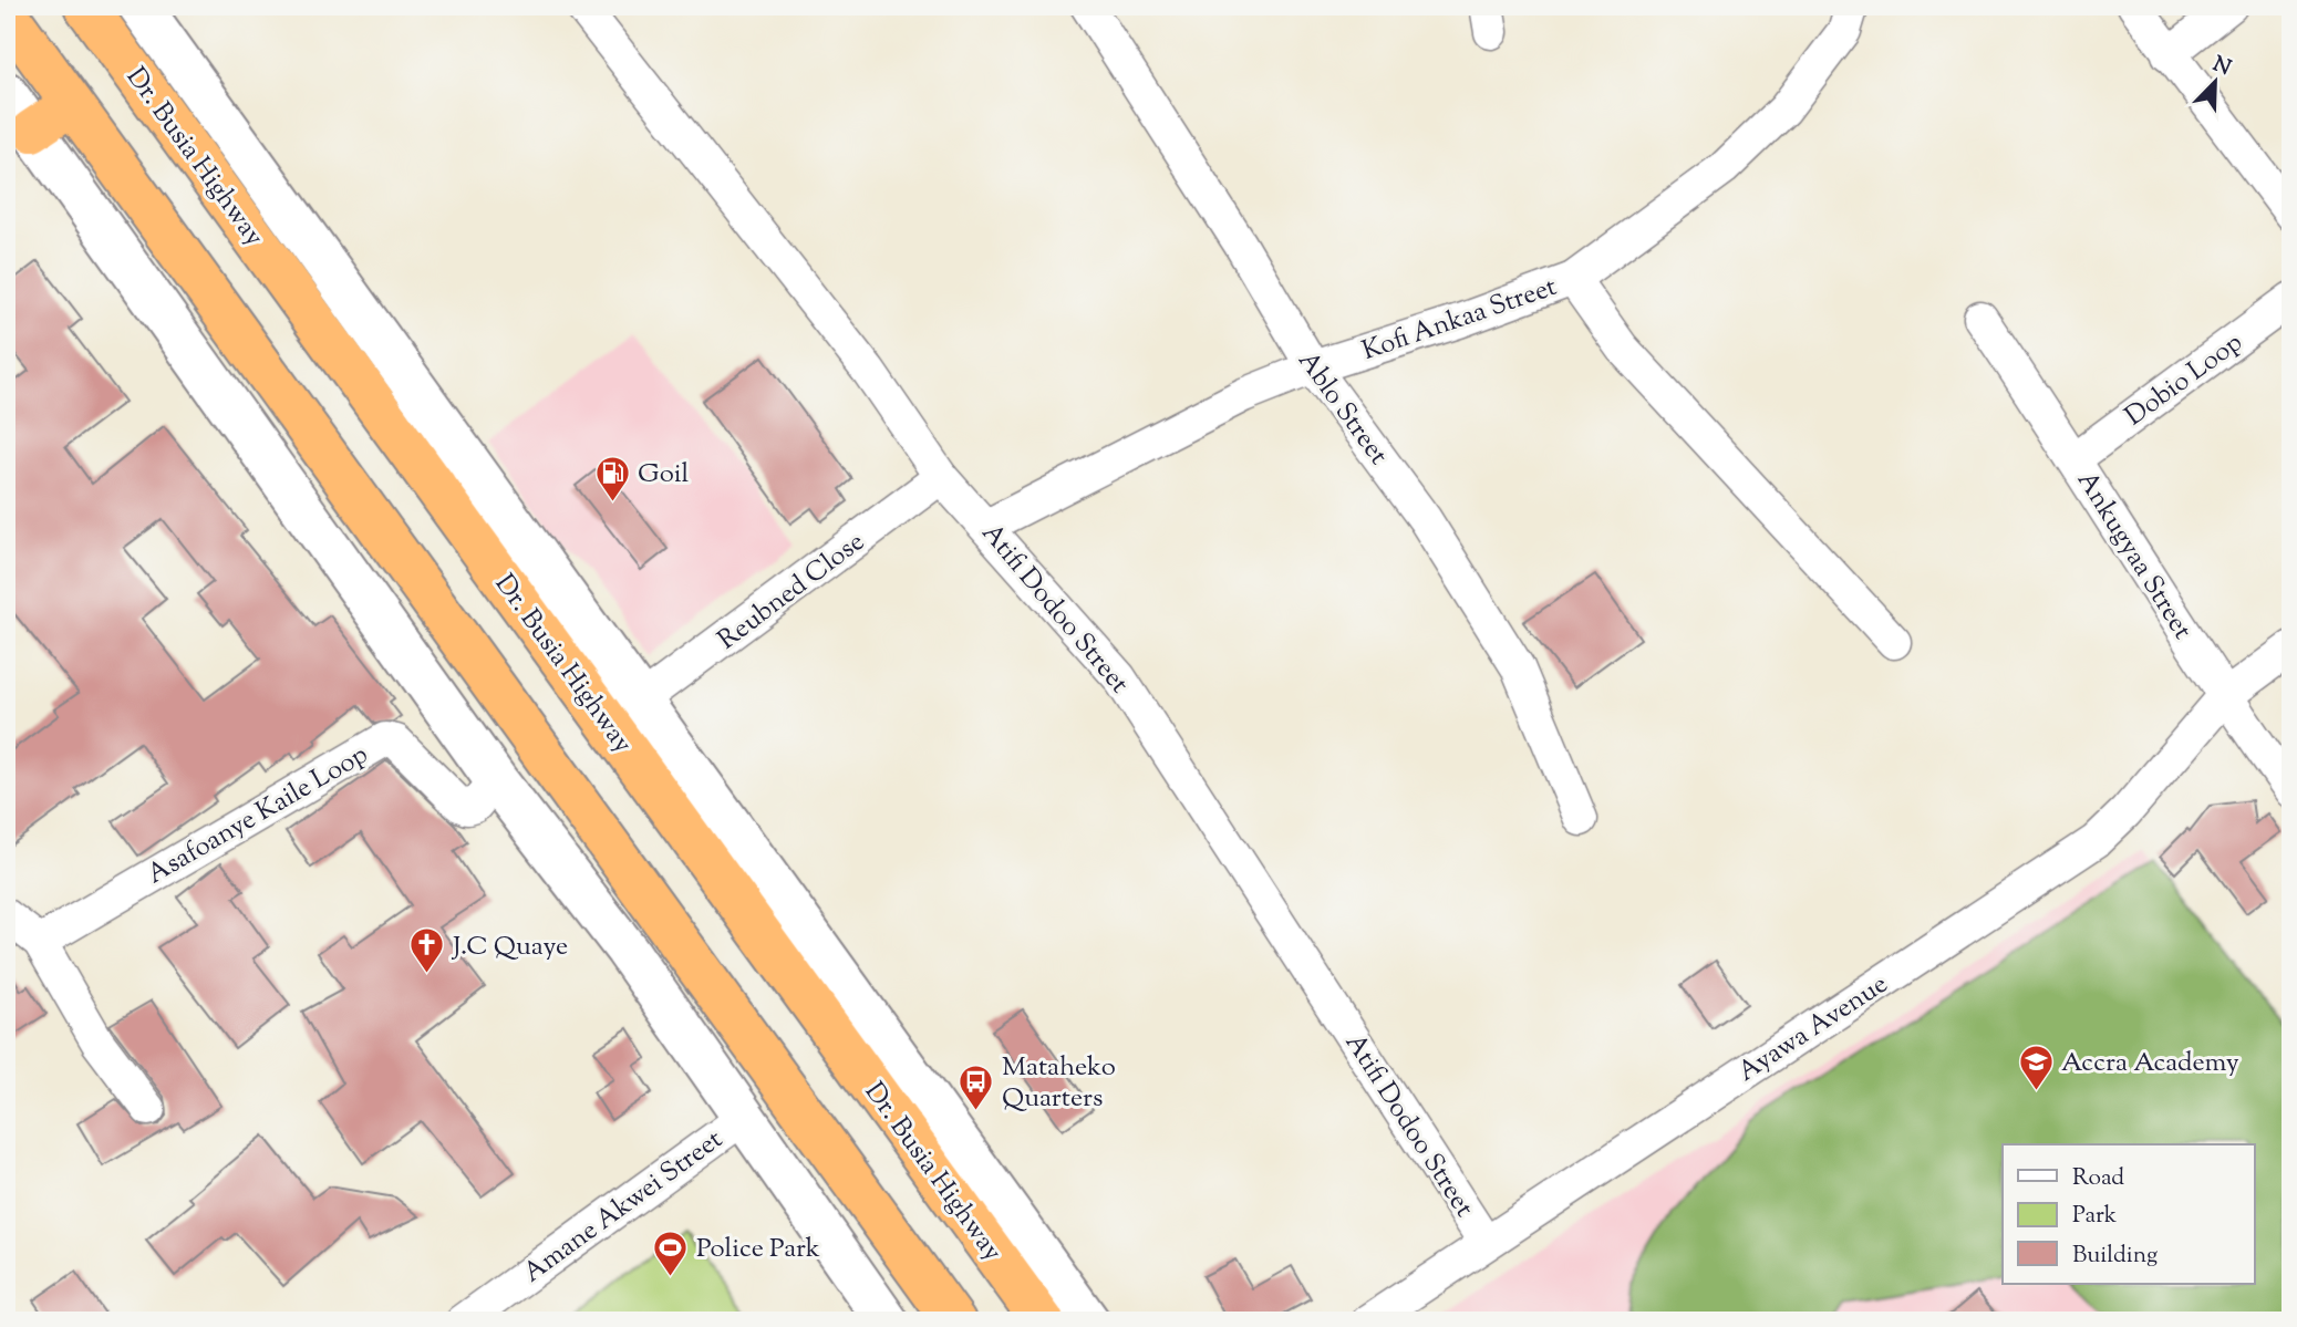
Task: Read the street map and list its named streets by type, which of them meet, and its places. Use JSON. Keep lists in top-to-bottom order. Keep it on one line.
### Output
{"streets":{"highway":["Dr. Busia Highway"],"street":["Kofi Ankaa Street","Dobio Loop","Ablo Street","Ankugyaa Street","Reubned Close","Atifi Dodoo Street","Asafoanye Kaile Loop","Ayawa Avenue","Amane Akwei Street"]},"crossings":[["Dr. Busia Highway","Reubned Close"],["Kofi Ankaa Street","Ablo Street"],["Kofi Ankaa Street","Atifi Dodoo Street"],["Dobio Loop","Ankugyaa Street"],["Ankugyaa Street","Ayawa Avenue"],["Reubned Close","Atifi Dodoo Street"],["Atifi Dodoo Street","Ayawa Avenue"]],"places":{"fuel station":["Goil"],"church":["J.C Quaye"],"school or university":["Accra Academy"],"bus stop":["Mataheko Quarters"],"sports":["Police Park"]},"legend":["Road","Park","Building"],"north":"top right"}
